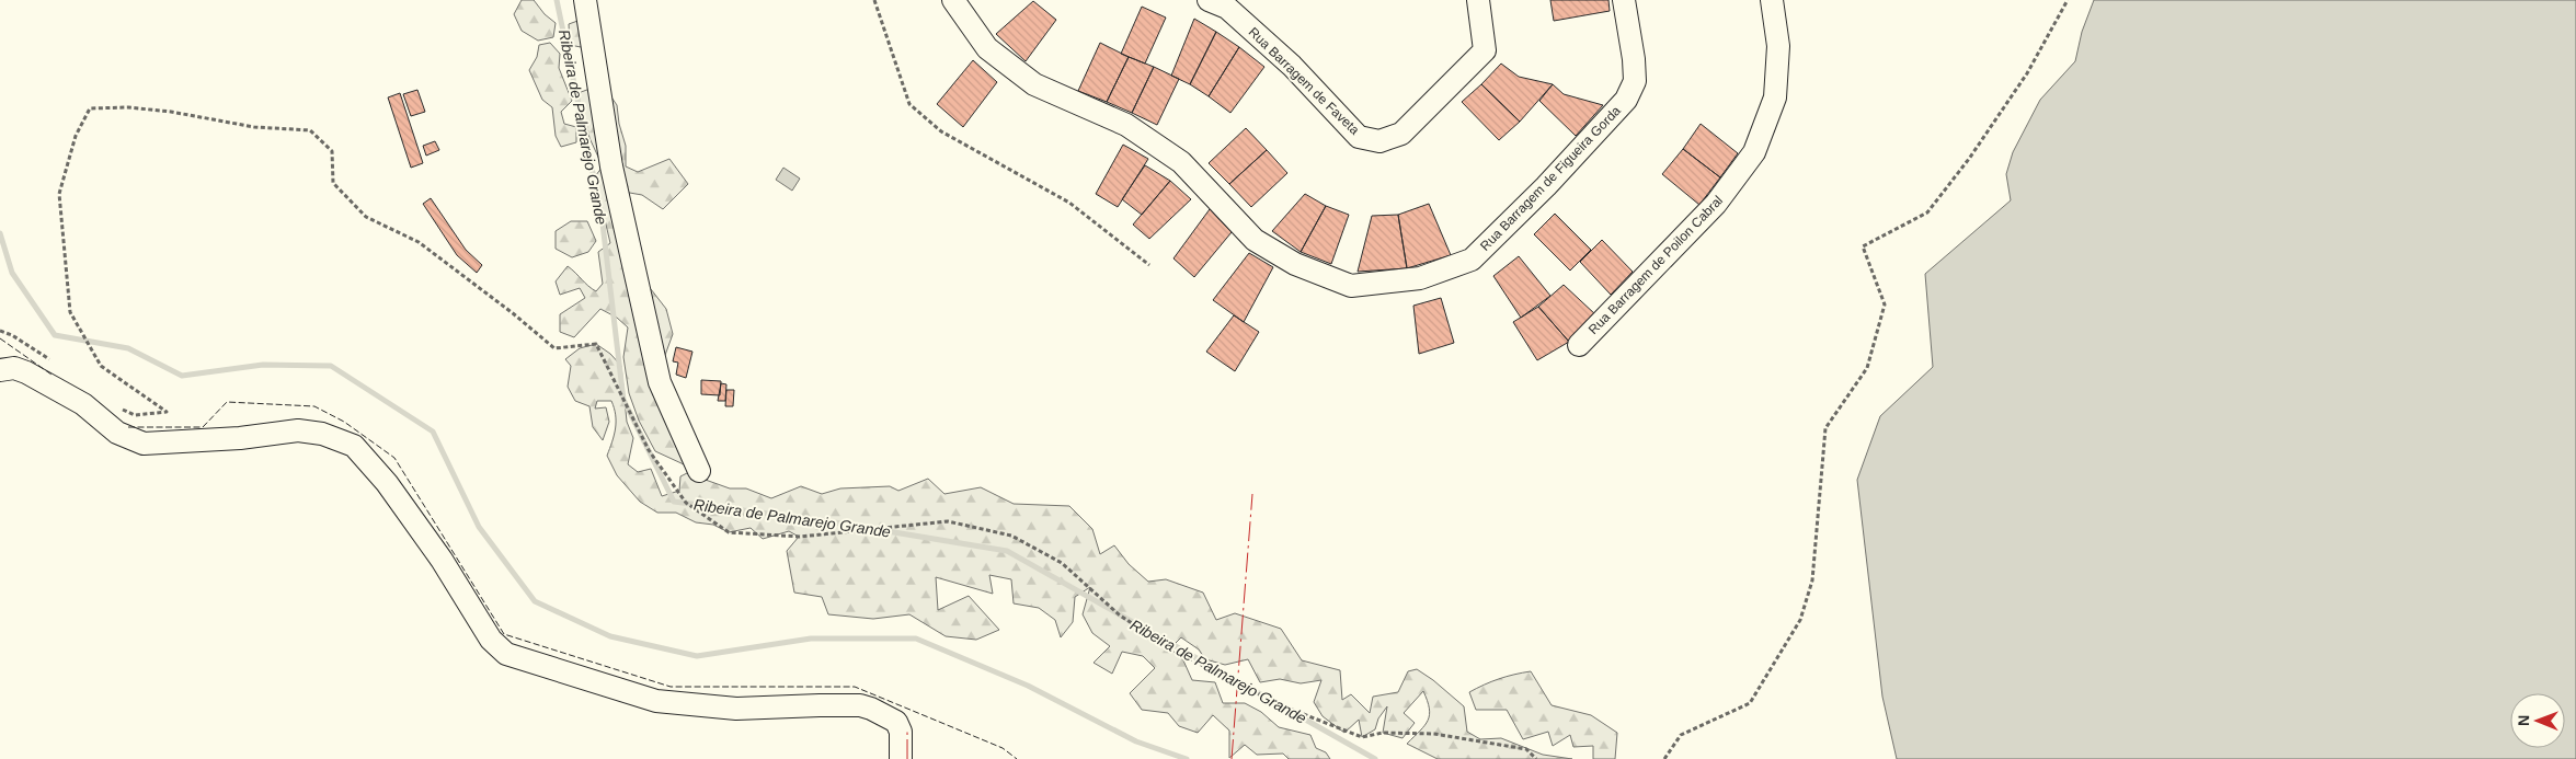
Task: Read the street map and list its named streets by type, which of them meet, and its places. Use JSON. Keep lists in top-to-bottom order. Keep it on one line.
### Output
{"streets":{"street":["Rua Barragem de Faveta","Rua Barragem de Figueira Gorda","Rua Barragem de Poilon Cabral"]},"water":["Ribeira de Palmarejo Grande"],"north":"left"}
